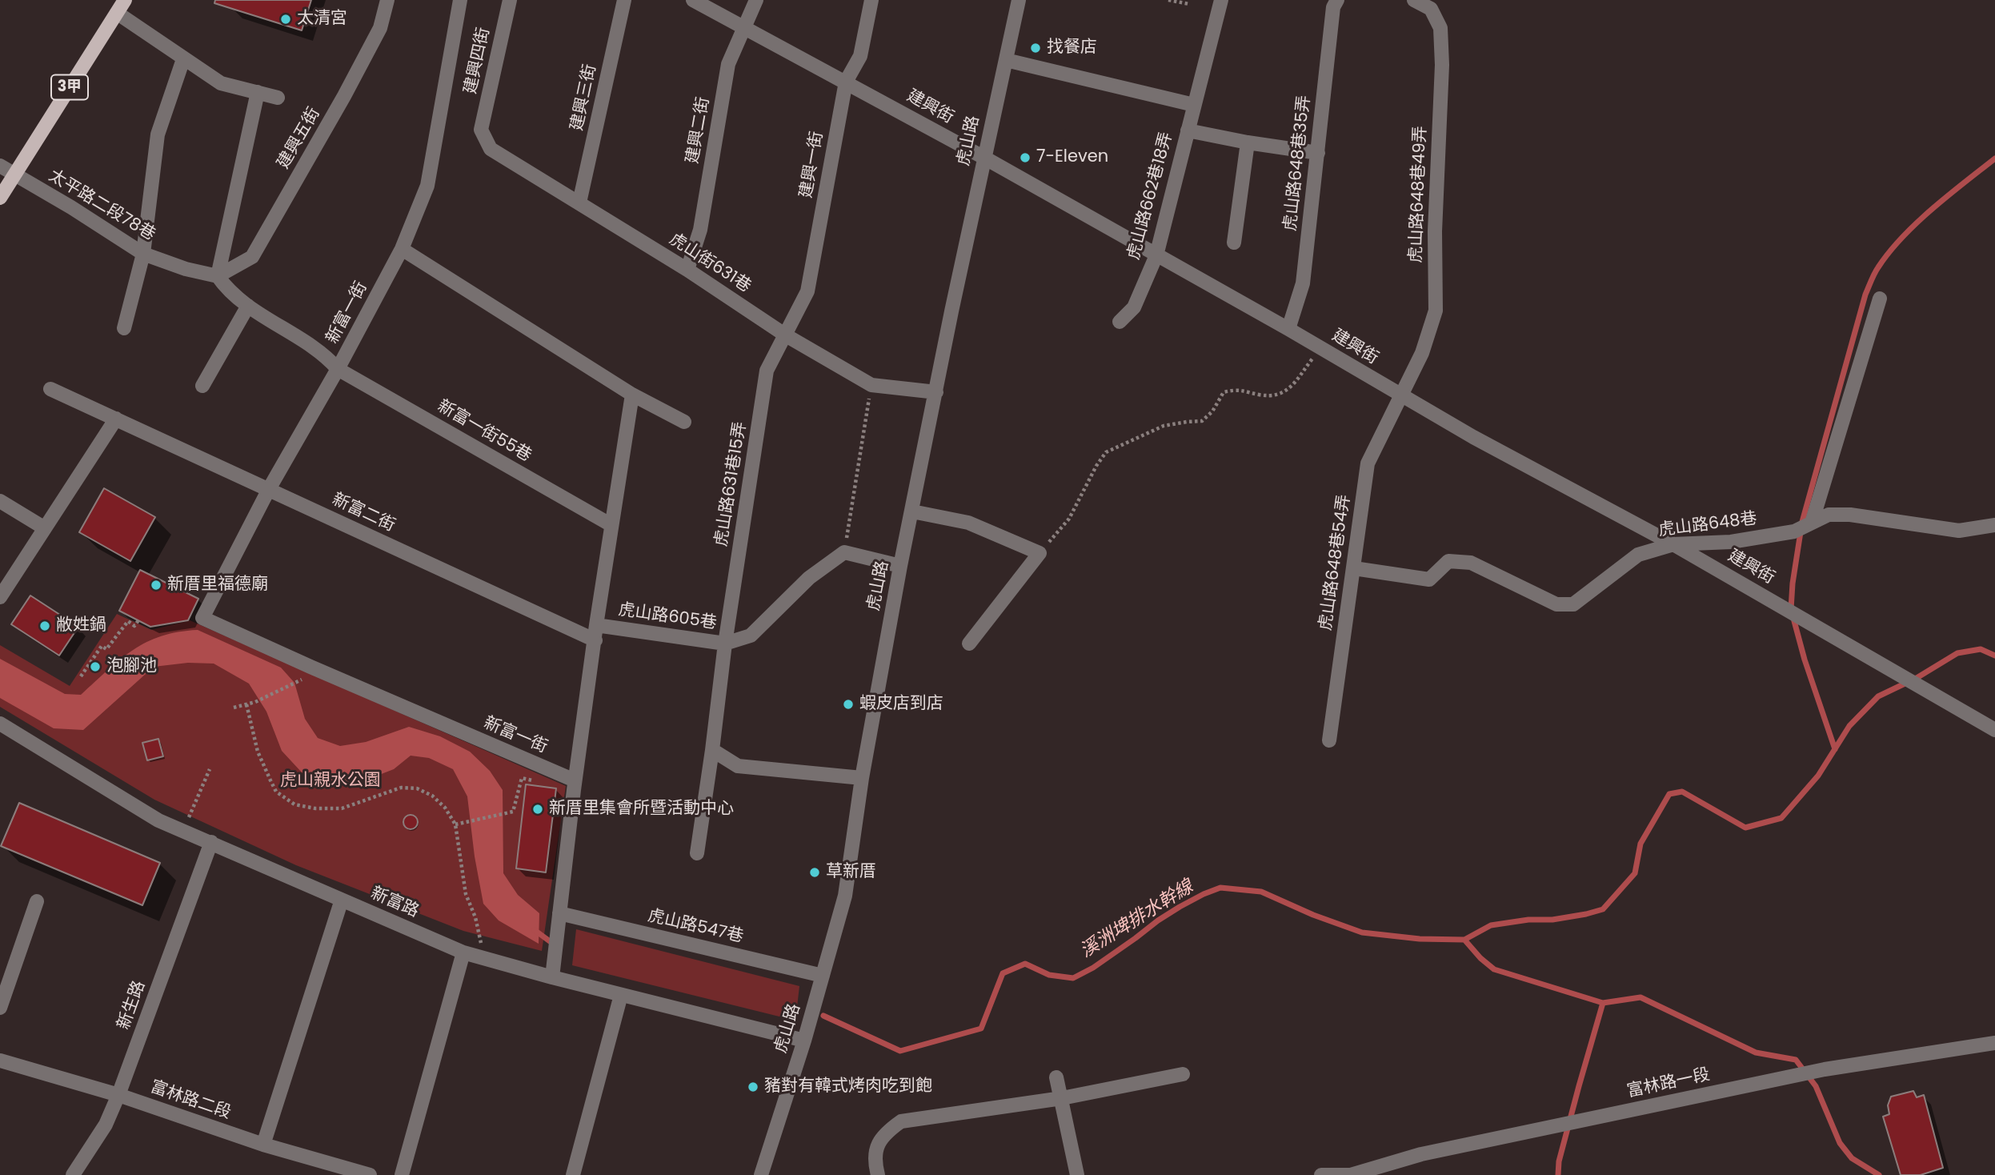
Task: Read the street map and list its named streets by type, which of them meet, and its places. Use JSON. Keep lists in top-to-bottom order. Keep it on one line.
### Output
{"streets":{"main road":["3甲"],"street":["建興四街","建興三街","建興街","建興二街","建興五街","虎山路","虎山路648巷35弄","建興一街","虎山路648巷49弄","虎山路662巷18弄","太平路二段78巷","虎山街631巷","新富一街","新富一街55巷","虎山路631巷15弄","新富二街","虎山路648巷","虎山路648巷54弄","虎山路605巷","新富路","虎山路547巷","新生路","富林路一段","富林路二段"]},"crossings":[["建興四街","虎山街631巷"],["3甲","太平路二段78巷"],["建興三街","虎山街631巷"],["建興街","建興二街"],["建興街","虎山路"],["建興街","虎山路648巷35弄"],["建興街","建興一街"],["建興街","虎山路648巷49弄"],["建興街","虎山路662巷18弄"],["建興街","虎山路648巷"],["建興街","虎山路648巷54弄"],["建興二街","虎山街631巷"],["建興五街","太平路二段78巷"],["虎山路","虎山街631巷"],["虎山路","新富路"],["虎山路","虎山路547巷"],["建興一街","虎山街631巷"],["建興一街","虎山路631巷15弄"],["虎山路648巷49弄","虎山路648巷54弄"],["虎山街631巷","虎山路631巷15弄"],["新富一街","新富一街55巷"],["新富一街","新富二街"],["虎山路631巷15弄","虎山路605巷"],["虎山路648巷","虎山路648巷54弄"],["新富路","新生路"],["新生路","富林路二段"]],"water":["溪洲埤排水幹線"],"parks":["虎山親水公園"],"places":["太清宮","找餐店","7-Eleven","新厝里福德廟","敝姓鍋","泡腳池","蝦皮店到店","新厝里集會所暨活動中心","草新厝","豬對有韓式烤肉吃到飽"]}
